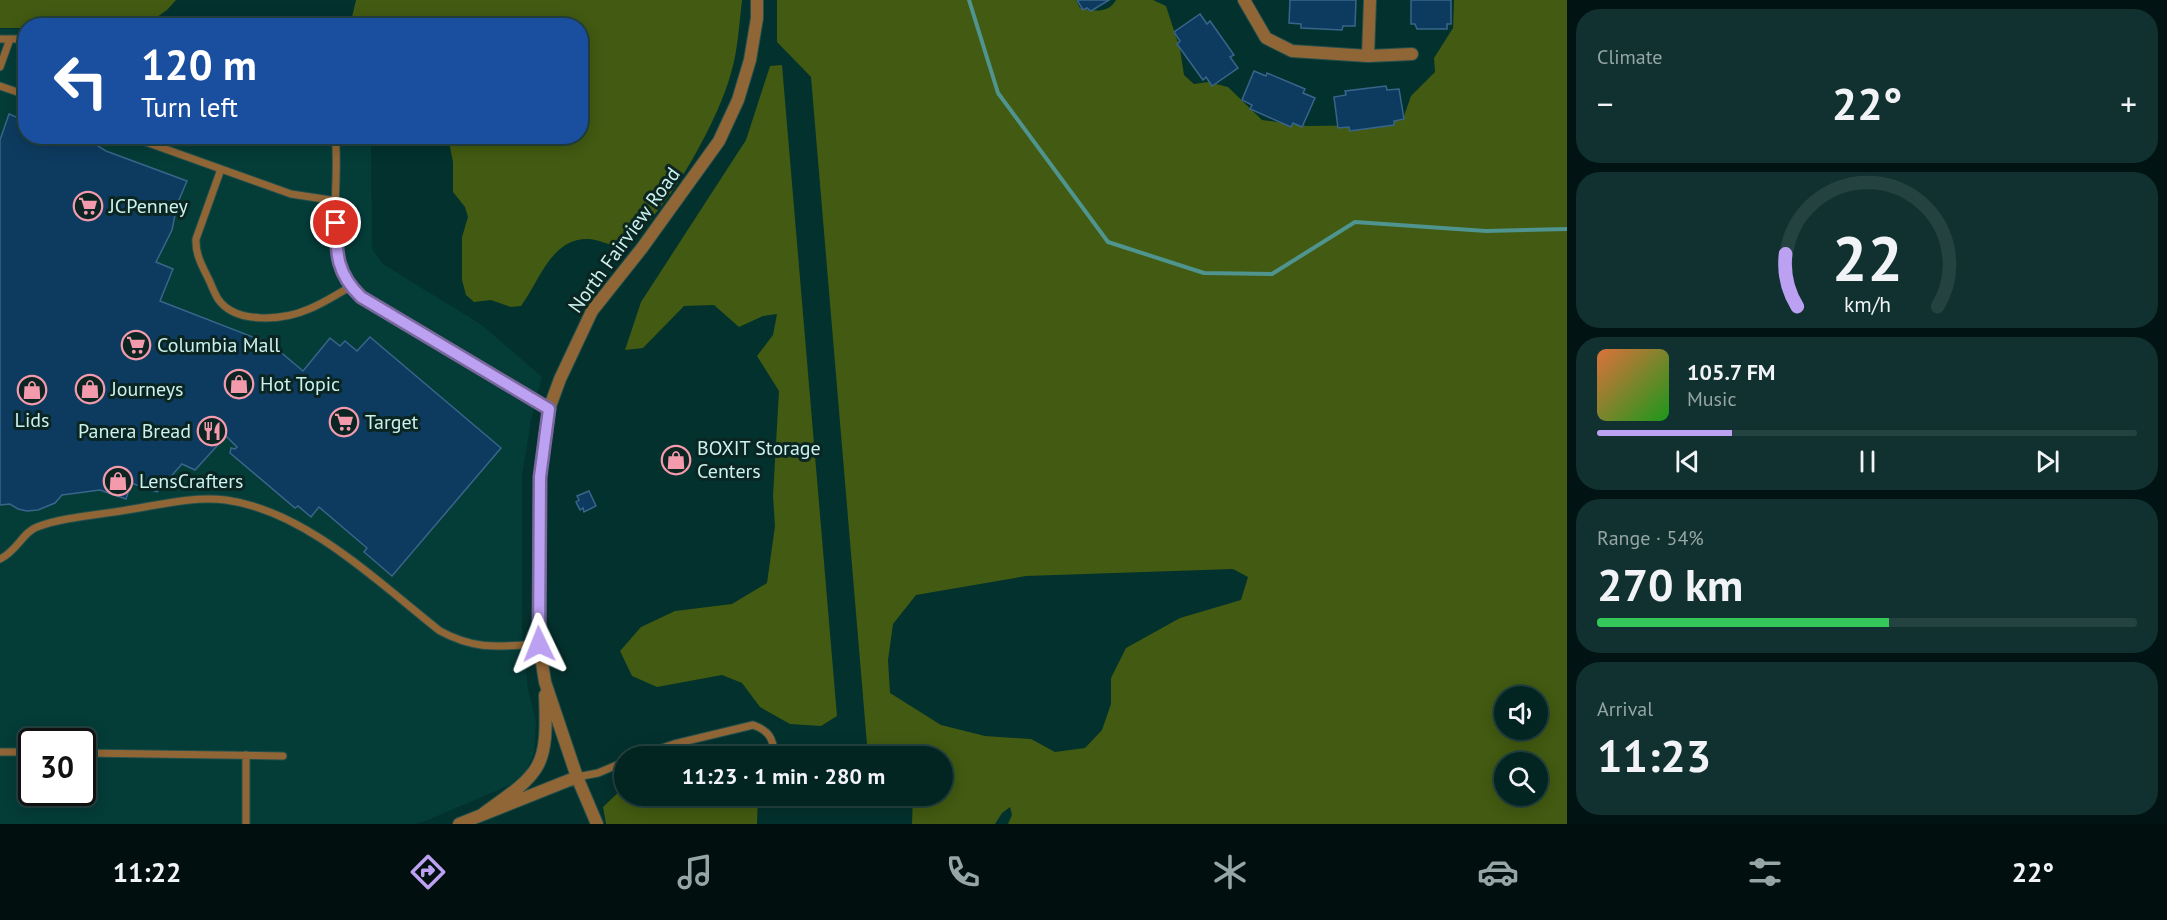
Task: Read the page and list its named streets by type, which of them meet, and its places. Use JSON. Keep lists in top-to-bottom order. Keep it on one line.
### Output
{"streets":{"street":["North Fairview Road"]},"places":{"supermarket":["JCPenney","Columbia Mall","Target"],"shop":["Hot Topic","Journeys","Lids","BOXIT Storage Centers","LensCrafters"],"restaurant":["Panera Bread"]},"page":{"tile":["Climate",["Range · 54%","270 km"],["Arrival","11:23"]],"turn":["120 m","Turn left"],"heat":["−","22°","+"],"song":["105.7 FM","Music"],"limit":"30","trip":"11:23 · 1 min · 280 m","tabs":["11:22","22°"],"gauge":["22","km/h"]}}
